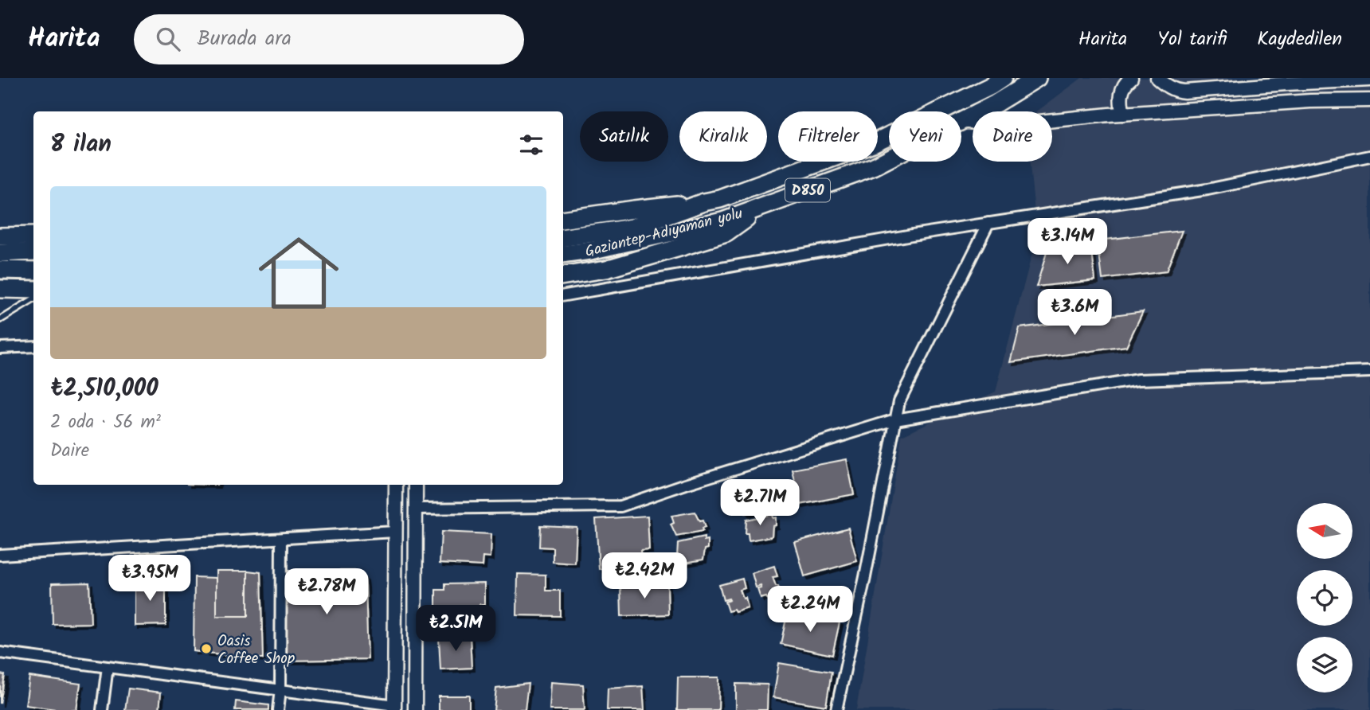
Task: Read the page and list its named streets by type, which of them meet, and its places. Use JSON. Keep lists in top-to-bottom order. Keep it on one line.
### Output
{"streets":{"highway":["D850","Gaziantep-Adıyaman yolu"]},"places":["Oasis Coffee Shop"],"north":"left","page":{"header":"Harita","search":"Burada ara","nav":["Harita","Yol tarifi","Kaydedilen"],"chip":["Satılık","Kiralık","Filtreler","Yeni","Daire"],"heading":"8 ilan","list":[{"name":"₺2,510,000","note":"2 oda · 56 m² · Daire"}],"price":["₺3.14M","₺3.6M","₺2.71M","₺2.42M","₺3.95M","₺2.78M","₺2.24M","₺2.51M"]}}
